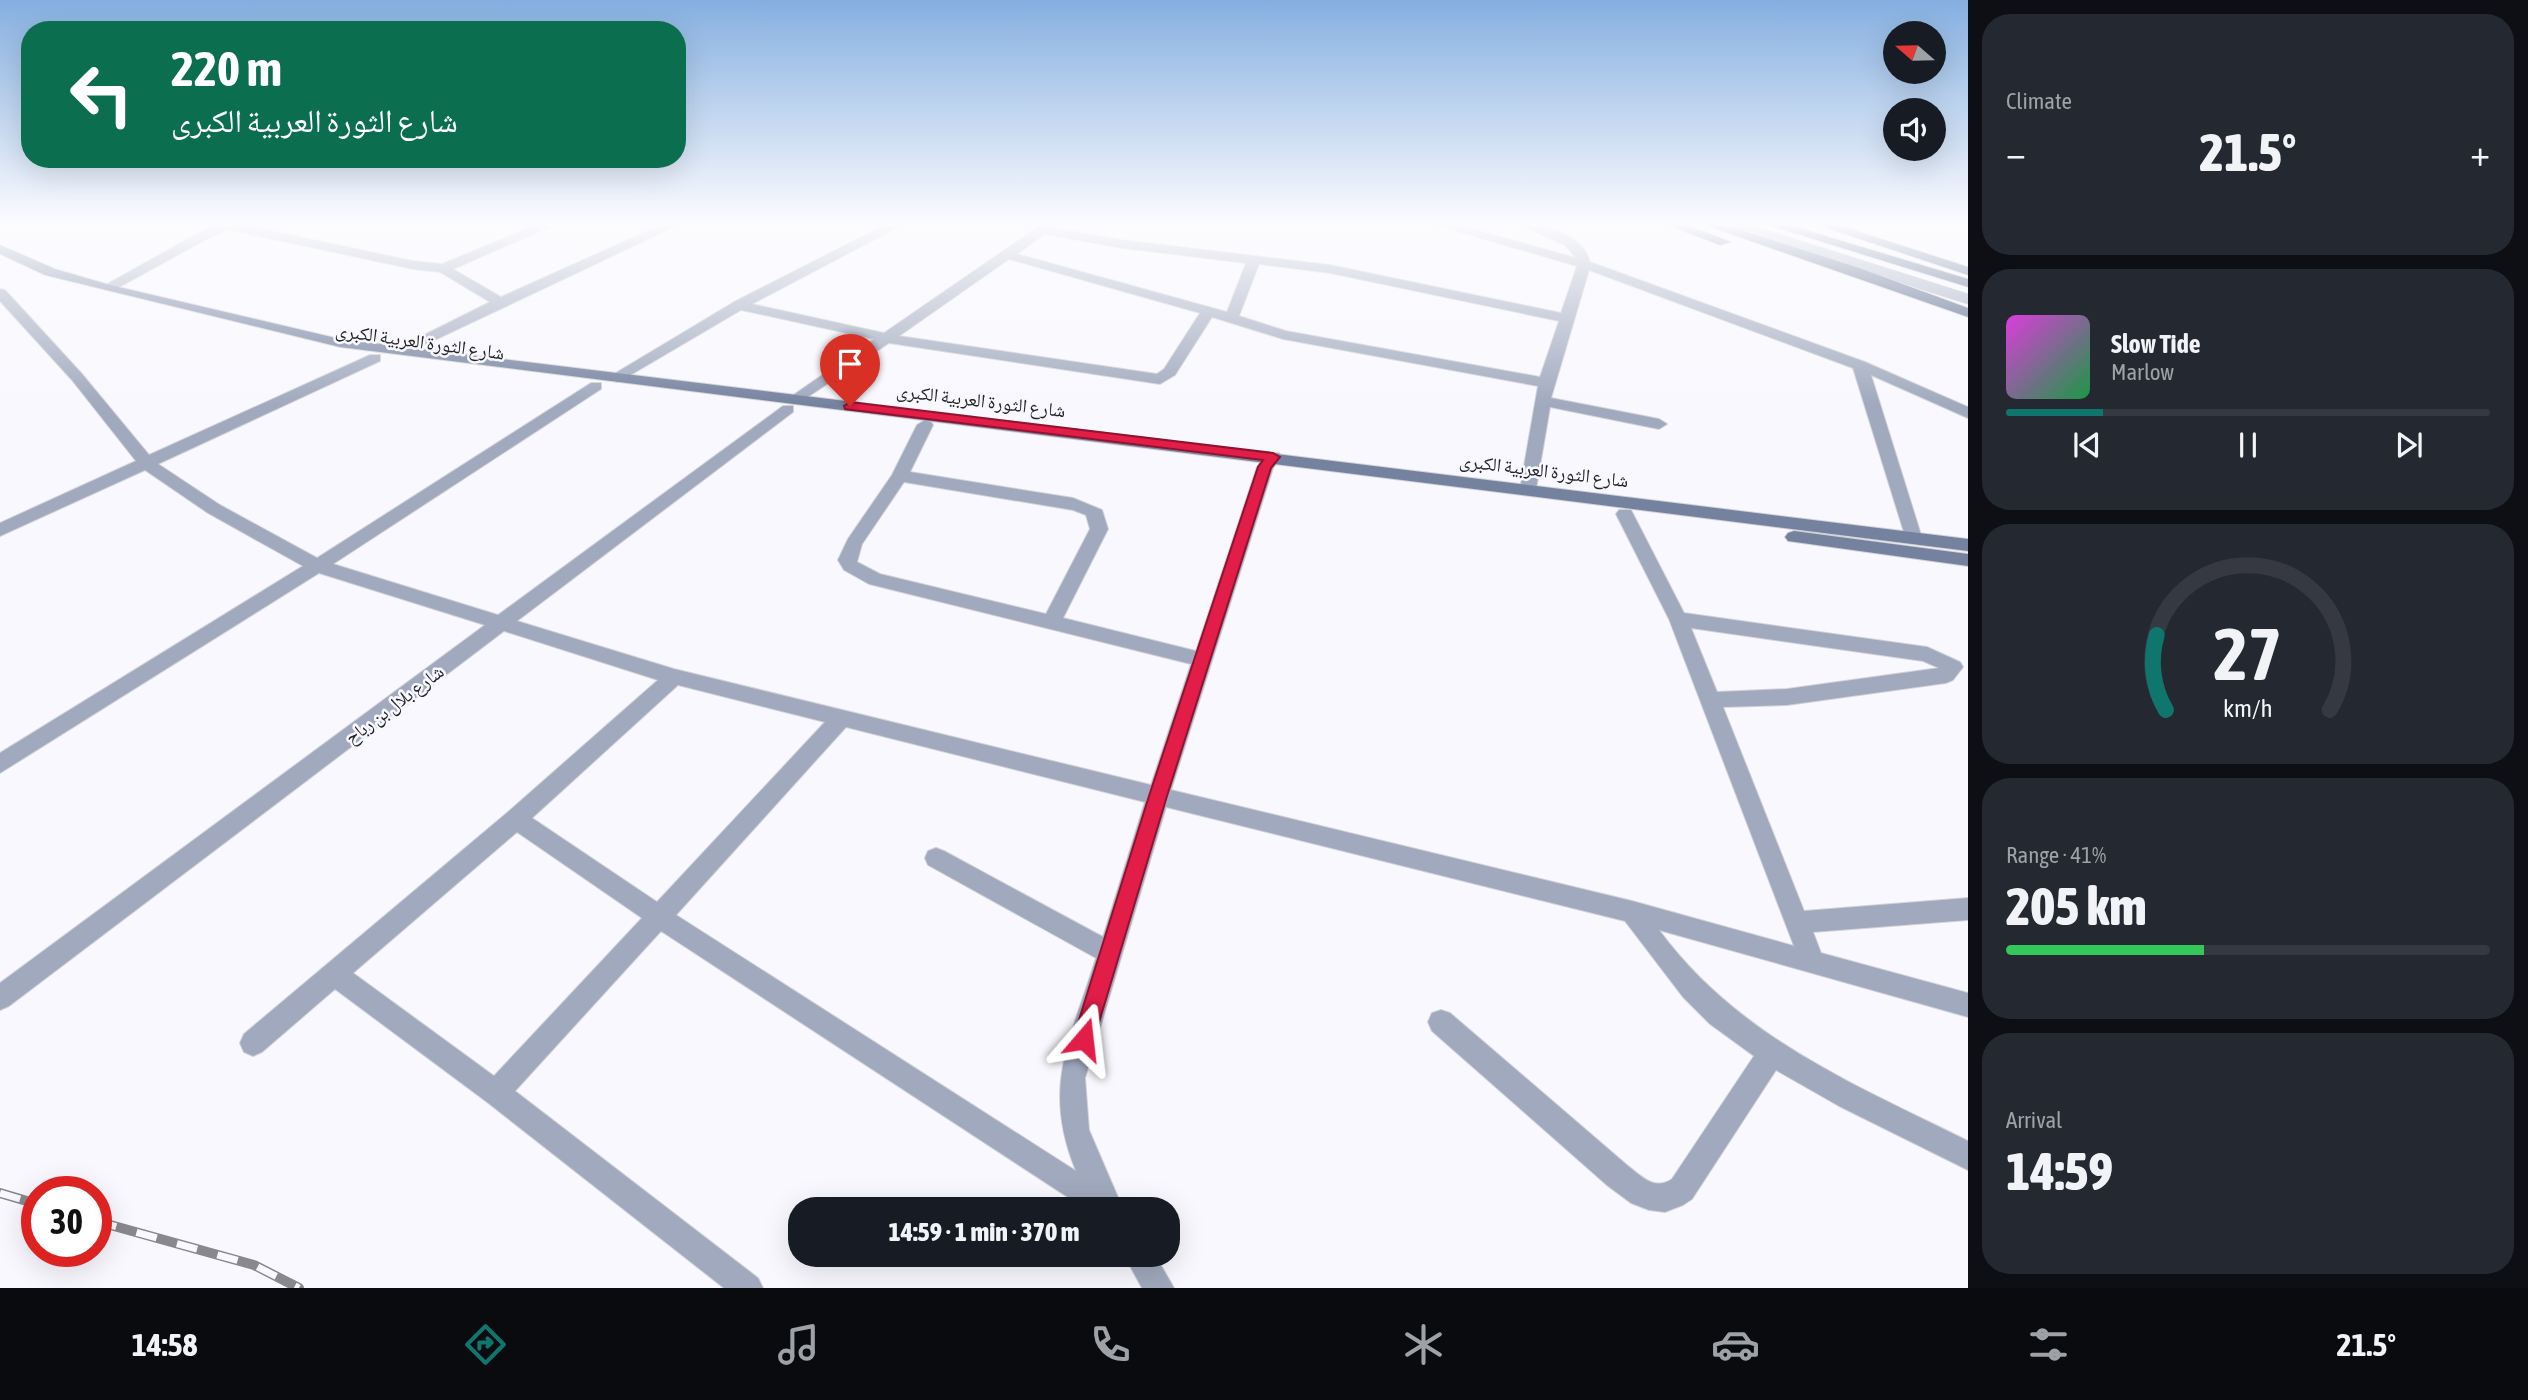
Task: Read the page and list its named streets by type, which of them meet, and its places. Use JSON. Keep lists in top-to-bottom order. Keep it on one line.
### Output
{"streets":{"main road":["شارع الثورة العربية الكبرى"],"street":["شارع بلال بن رباح"]},"crossings":[["شارع الثورة العربية الكبرى","شارع بلال بن رباح"]],"north":"left","page":{"tile":["Climate",["Range · 41%","205 km"],["Arrival","14:59"]],"turn":["220 m","شارع الثورة العربية الكبرى"],"heat":["−","21.5°","+"],"song":["Slow Tide","Marlow"],"limit":"30","trip":"14:59 · 1 min · 370 m","tabs":["14:58","21.5°"],"gauge":["27","km/h"]}}
